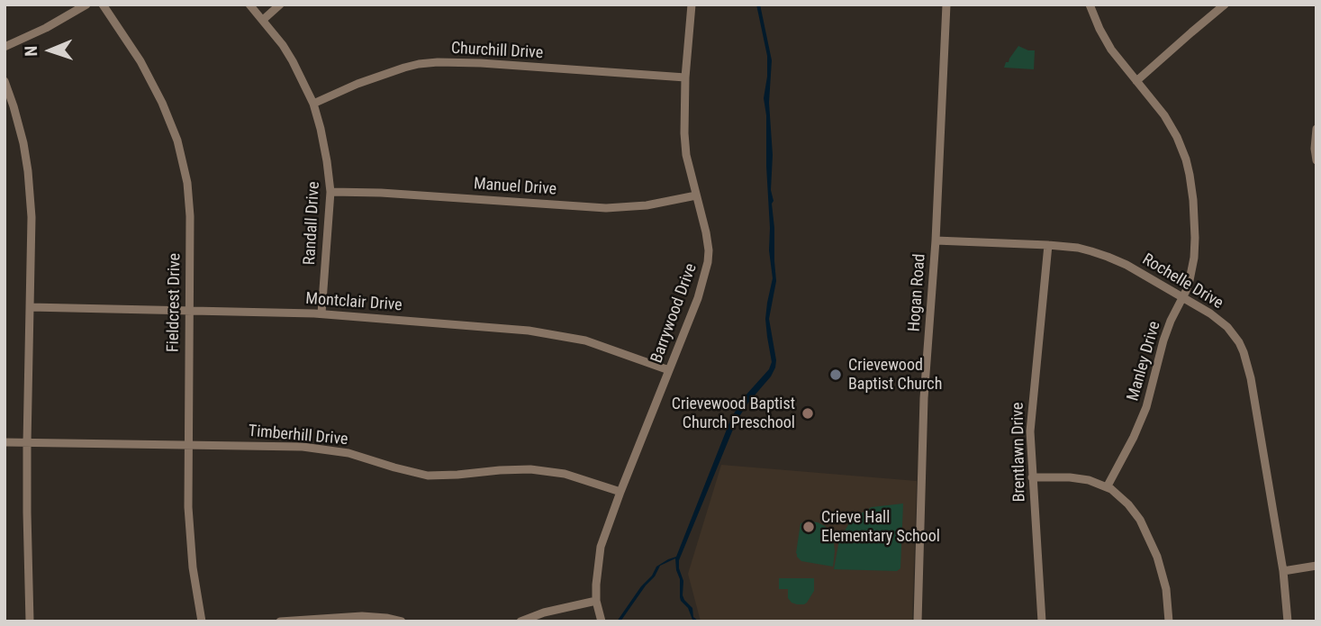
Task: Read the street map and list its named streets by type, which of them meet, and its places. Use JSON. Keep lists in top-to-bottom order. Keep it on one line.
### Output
{"streets":{"street":["Churchill Drive","Manuel Drive","Randall Drive","Rochelle Drive","Hogan Road","Fieldcrest Drive","Montclair Drive","Barrywood Drive","Manley Drive","Timberhill Drive","Brentlawn Drive"]},"crossings":[["Churchill Drive","Randall Drive"],["Churchill Drive","Barrywood Drive"],["Manuel Drive","Randall Drive"],["Manuel Drive","Barrywood Drive"],["Randall Drive","Montclair Drive"],["Rochelle Drive","Hogan Road"],["Rochelle Drive","Manley Drive"],["Rochelle Drive","Brentlawn Drive"],["Fieldcrest Drive","Montclair Drive"],["Fieldcrest Drive","Timberhill Drive"],["Montclair Drive","Barrywood Drive"],["Barrywood Drive","Timberhill Drive"]],"places":["Crievewood Baptist Church","Crievewood Baptist Church Preschool","Crieve Hall Elementary School"],"north":"left"}
